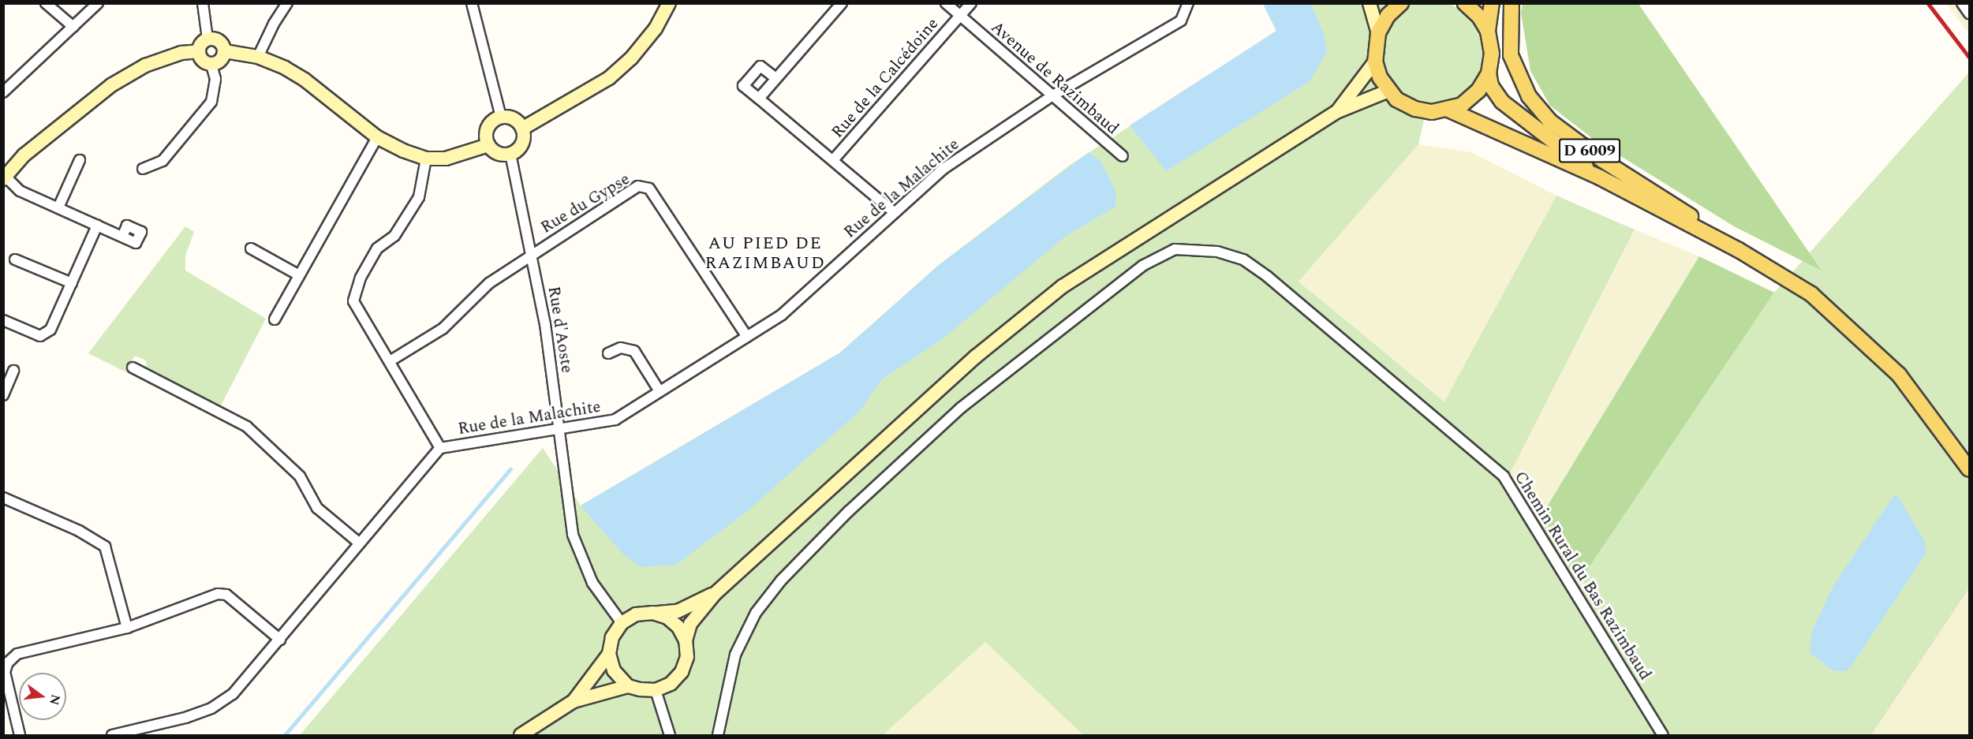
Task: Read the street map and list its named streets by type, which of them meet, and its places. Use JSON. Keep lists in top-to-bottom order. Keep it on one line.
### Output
{"streets":{"main road":["D 6009"],"street":["Rue de la Calcédoine","Avenue de Razimbaud","Rue de la Malachite","Rue du Gypse","Rue d'Aoste","Chemin Rural du Bas Razimbaud"]},"crossings":[["Rue de la Calcédoine","Avenue de Razimbaud"],["Avenue de Razimbaud","Rue de la Malachite"],["Rue de la Malachite","Rue du Gypse"],["Rue de la Malachite","Rue d'Aoste"],["Rue du Gypse","Rue d'Aoste"]],"districts":["AU PIED DE RAZIMBAUD"],"north":"right"}
